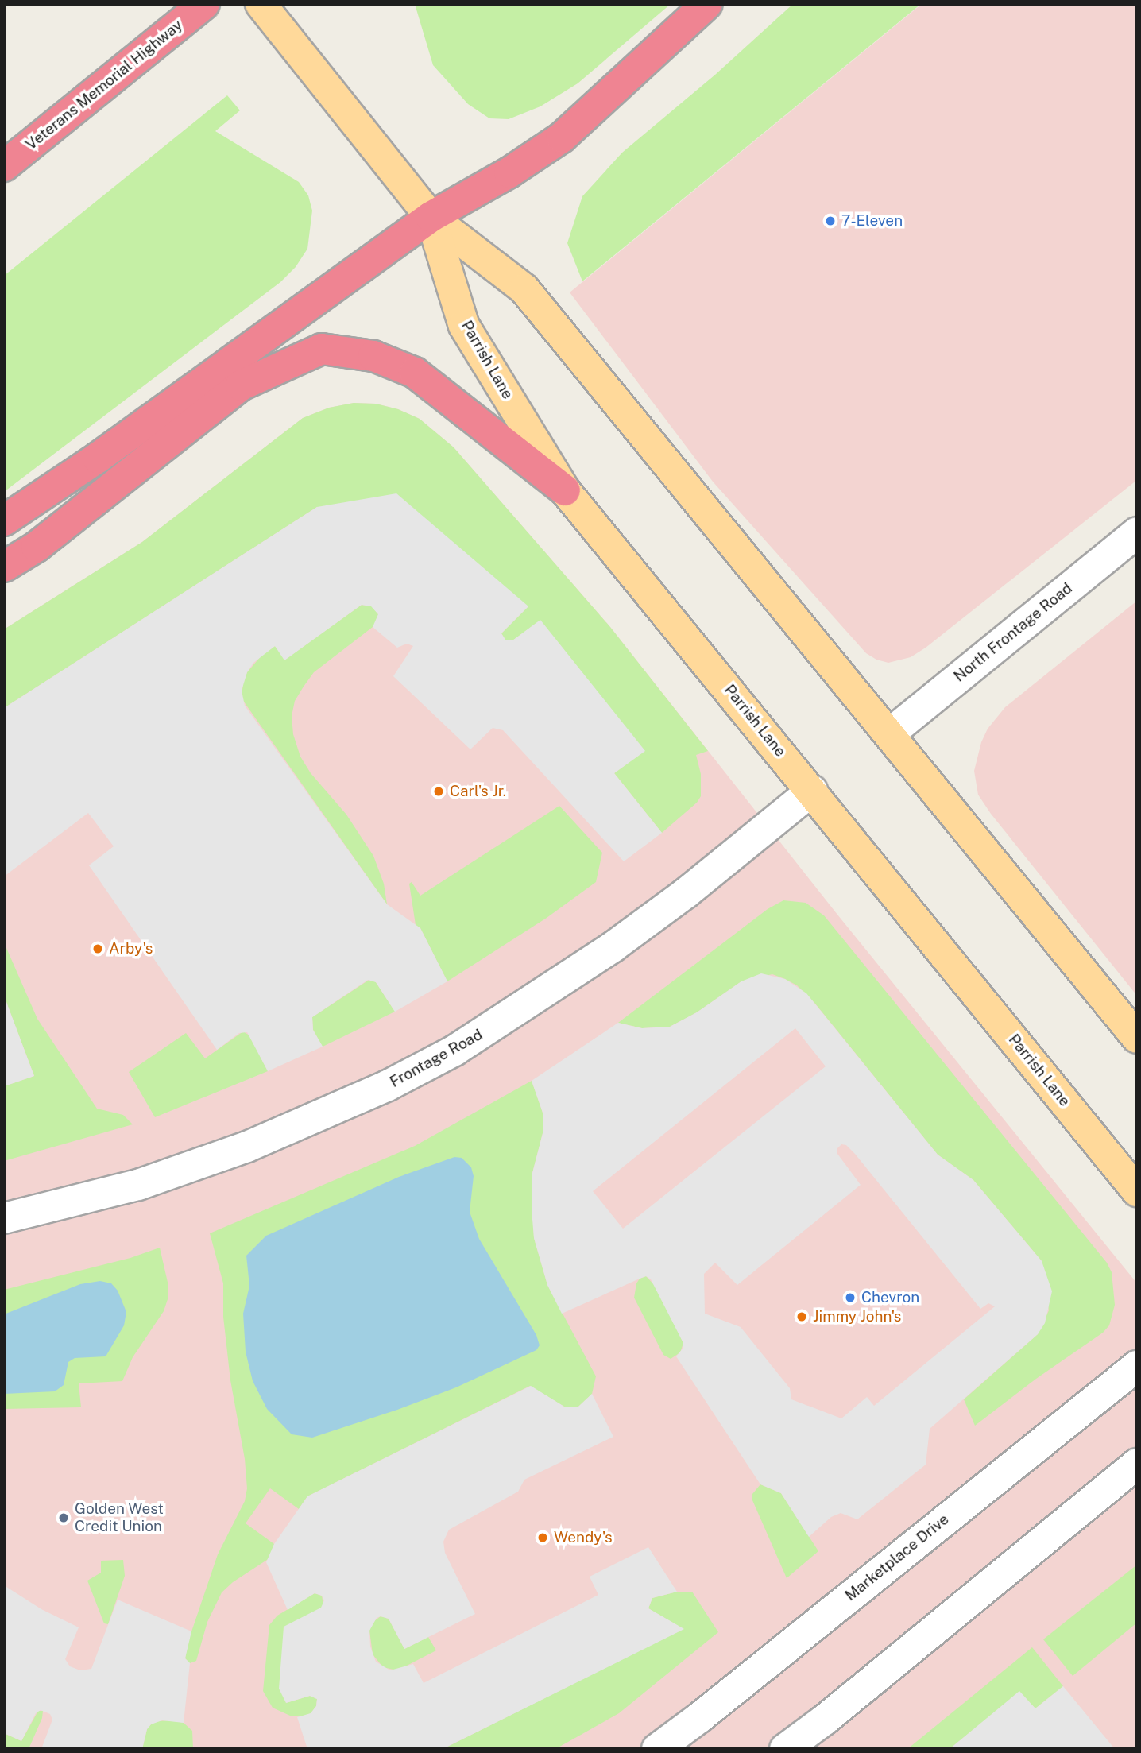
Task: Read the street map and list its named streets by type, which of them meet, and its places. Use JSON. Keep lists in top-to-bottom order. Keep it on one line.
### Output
{"streets":{"highway":["Veterans Memorial Highway"],"main road":["Parrish Lane"],"street":["North Frontage Road","Frontage Road","Marketplace Drive"]},"crossings":[["Parrish Lane","North Frontage Road"],["Parrish Lane","Frontage Road"]],"places":["7-Eleven","Carl's Jr.","Arby's","Chevron","Jimmy John's","Golden West Credit Union","Wendy's"]}
